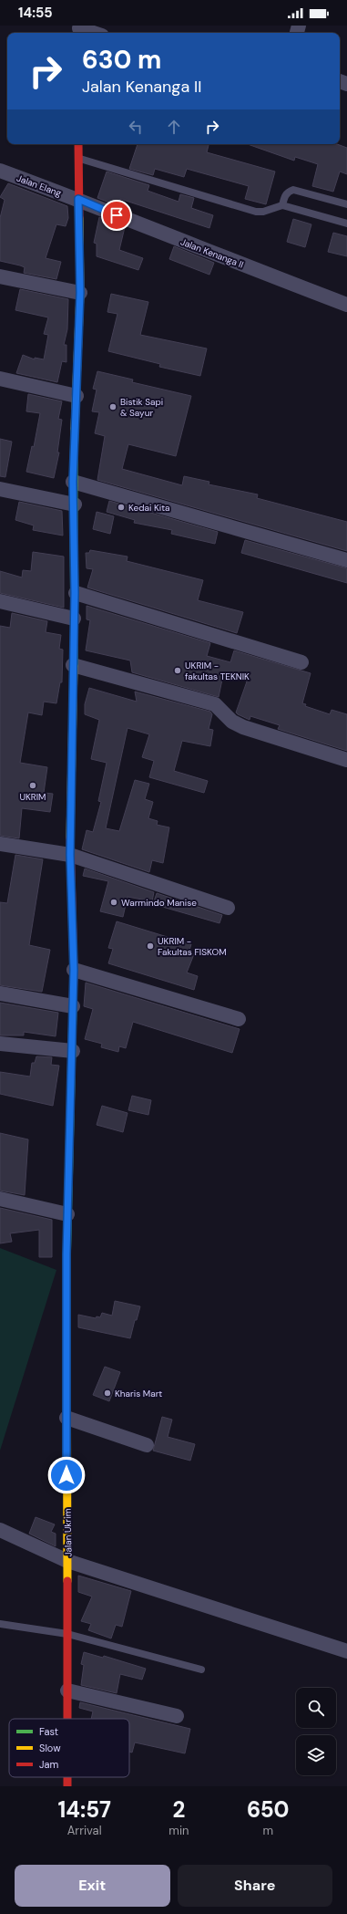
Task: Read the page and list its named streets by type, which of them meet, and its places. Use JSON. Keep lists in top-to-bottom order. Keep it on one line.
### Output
{"streets":{"street":["Jalan Elang","Jalan Kenanga II","Jalan Ukrim"]},"crossings":[["Jalan Elang","Jalan Kenanga II"],["Jalan Elang","Jalan Ukrim"],["Jalan Kenanga II","Jalan Ukrim"]],"places":["Bistik Sapi & Sayur","Kedai Kita","UKRIM - fakultas TEKNIK","UKRIM","Warmindo Manise","UKRIM - Fakultas FISKOM","Kharis Mart"],"legend":["Fast","Slow","Jam"],"page":{"status":"14:55","turn":["630 m","Jalan Kenanga II"],"eta":["14:57","Arrival","2","min","650","m"],"buttons":["Exit","Share"]}}
